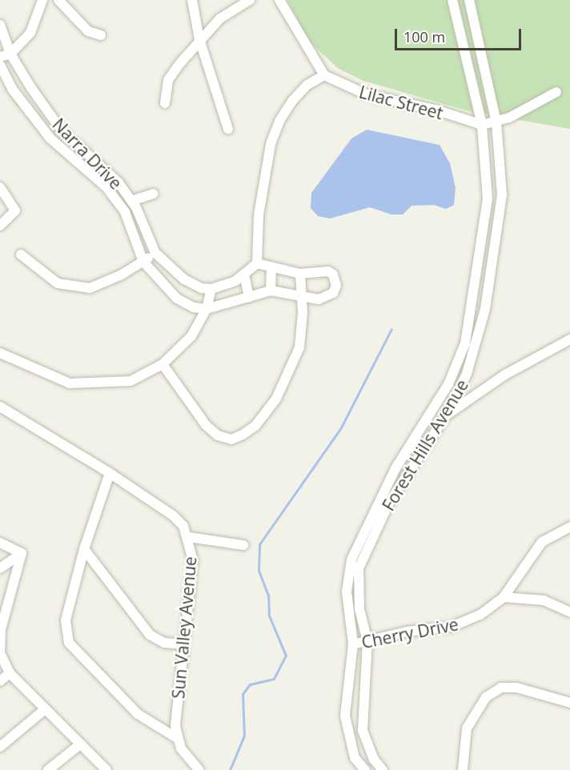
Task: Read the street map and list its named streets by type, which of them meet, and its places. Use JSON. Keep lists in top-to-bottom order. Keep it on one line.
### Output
{"streets":{"street":["Lilac Street","Narra Drive","Forest Hills Avenue","Sun Valley Avenue","Cherry Drive"]},"crossings":[["Lilac Street","Forest Hills Avenue"],["Forest Hills Avenue","Cherry Drive"]],"scale_bar":"100 m"}
